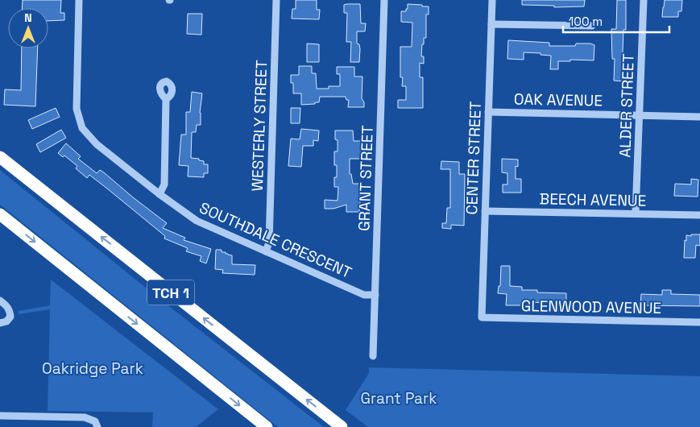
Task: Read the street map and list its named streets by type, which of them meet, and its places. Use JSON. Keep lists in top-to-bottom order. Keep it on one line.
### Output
{"streets":{"highway":["TCH 1"],"street":["OAK AVENUE","ALDER STREET","WESTERLY STREET","CENTER STREET","GRANT STREET","BEECH AVENUE","SOUTHDALE CRESCENT","GLENWOOD AVENUE"]},"crossings":[["OAK AVENUE","ALDER STREET"],["OAK AVENUE","CENTER STREET"],["ALDER STREET","BEECH AVENUE"],["WESTERLY STREET","SOUTHDALE CRESCENT"],["CENTER STREET","BEECH AVENUE"],["CENTER STREET","GLENWOOD AVENUE"],["GRANT STREET","SOUTHDALE CRESCENT"]],"parks":["Oakridge Park","Grant Park"],"scale_bar":"100 m","north":"top"}
